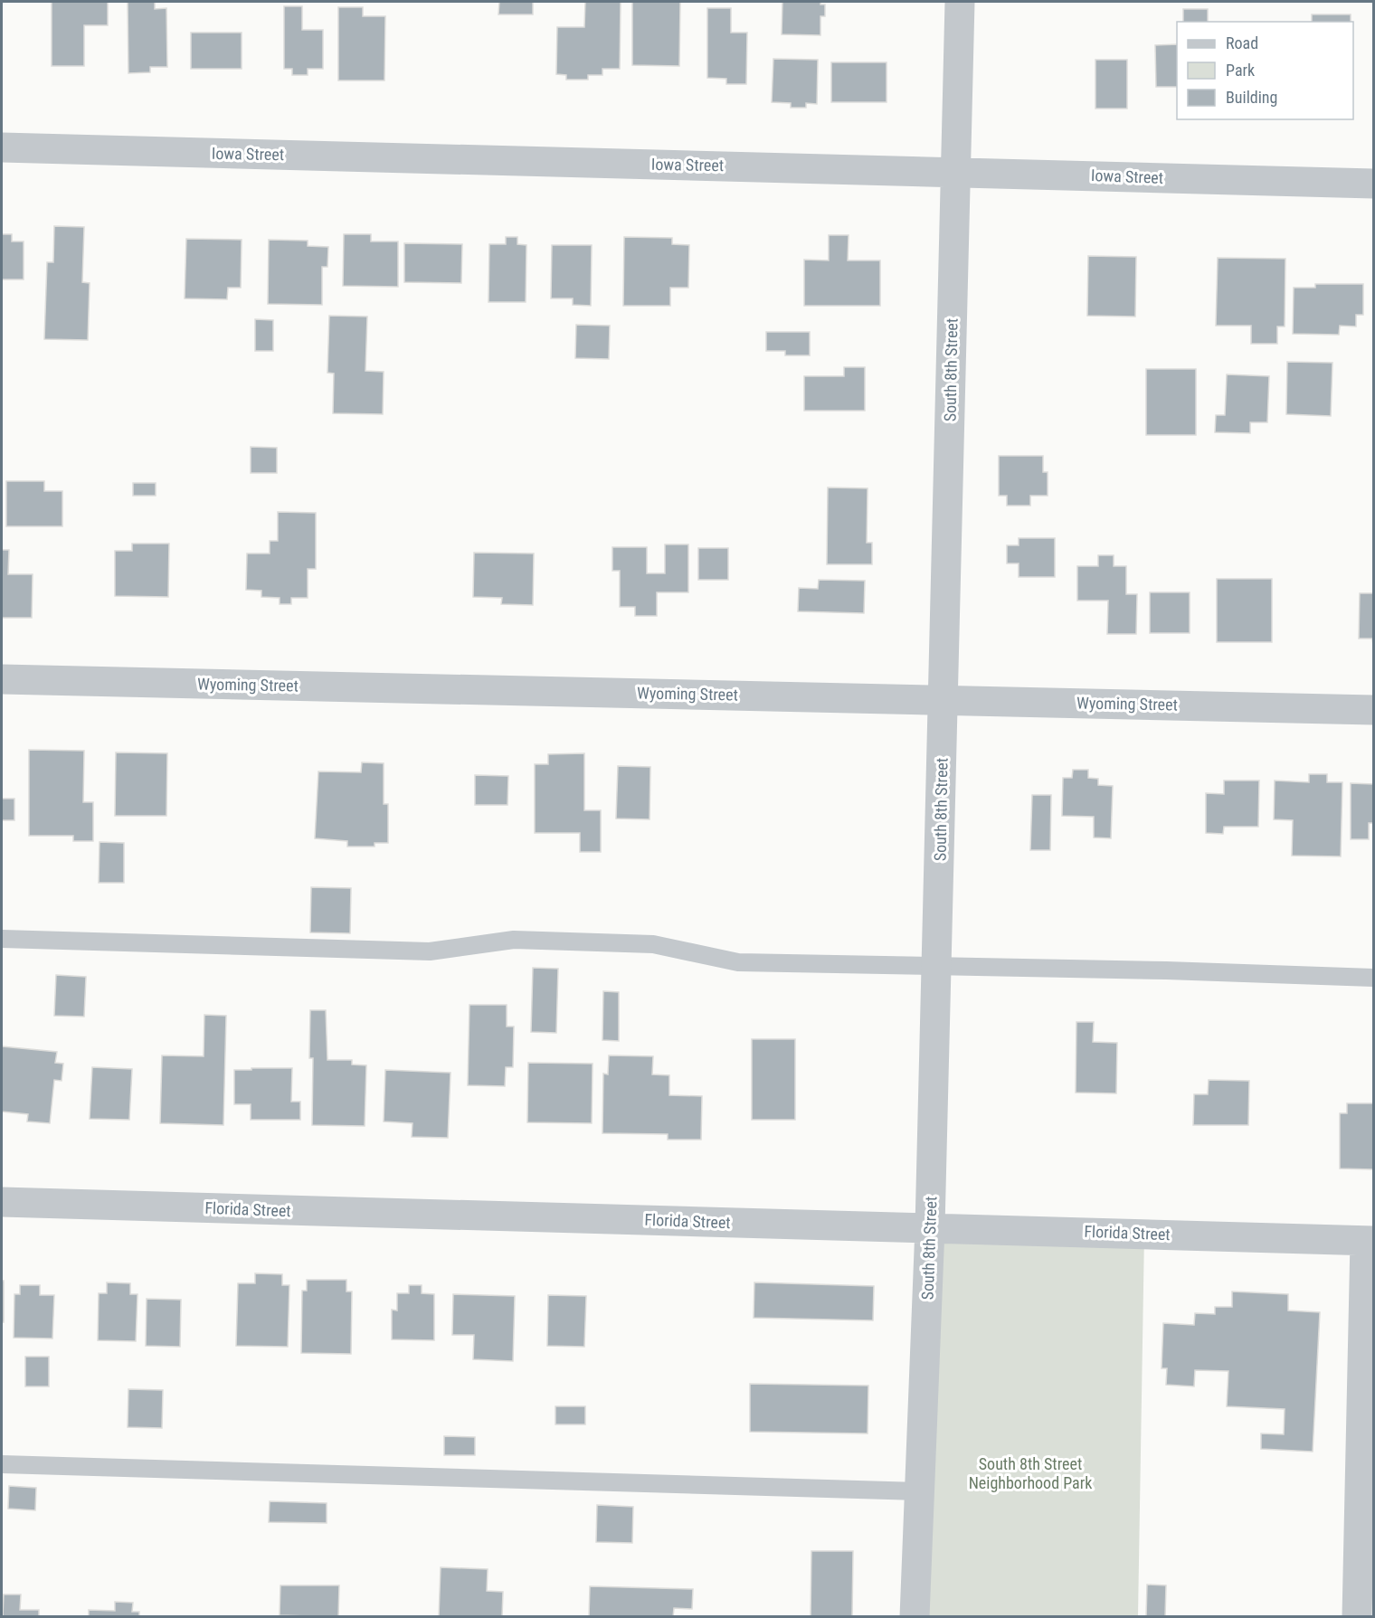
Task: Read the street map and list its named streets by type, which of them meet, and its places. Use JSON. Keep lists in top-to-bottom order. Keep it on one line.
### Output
{"streets":{"street":["Iowa Street","South 8th Street","Wyoming Street","Florida Street"]},"crossings":[["Iowa Street","South 8th Street"],["South 8th Street","Wyoming Street"],["South 8th Street","Florida Street"]],"parks":["South 8th Street Neighborhood Park"],"legend":["Road","Park","Building"]}
